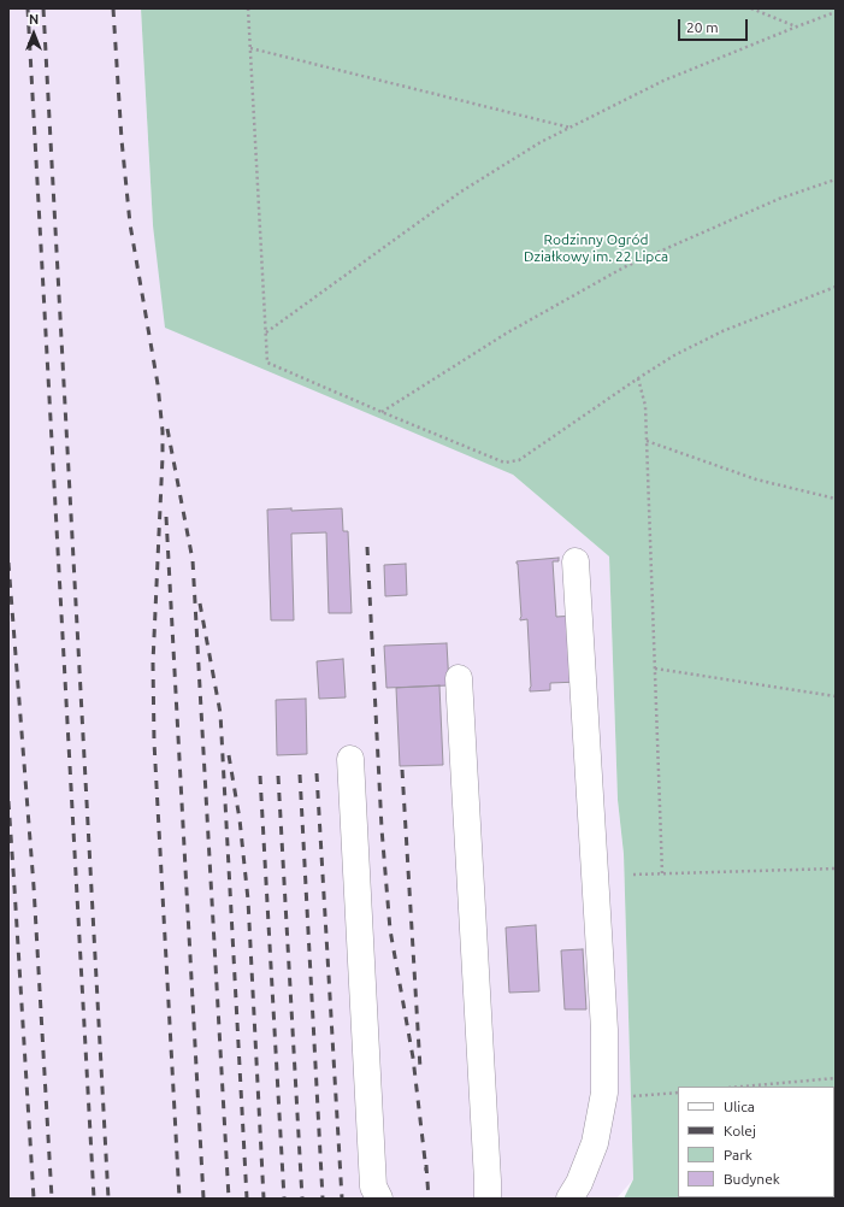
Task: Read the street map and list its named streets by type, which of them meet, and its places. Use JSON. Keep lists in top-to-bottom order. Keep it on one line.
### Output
{"parks":["Rodzinny Ogród Działkowy im. 22 Lipca"],"legend":["Ulica","Kolej","Park","Budynek"],"scale_bar":"20 m","north":"top"}
